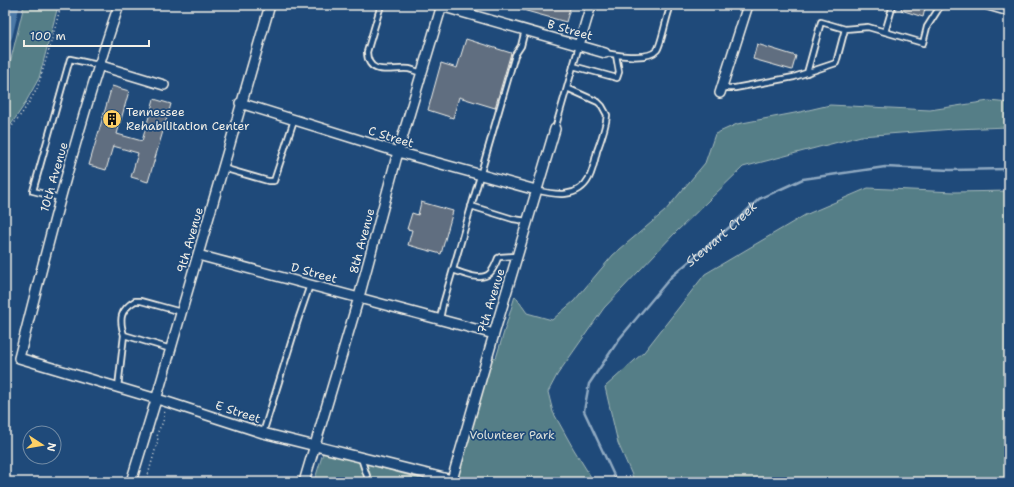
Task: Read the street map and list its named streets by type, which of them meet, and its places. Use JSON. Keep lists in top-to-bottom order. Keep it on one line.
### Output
{"streets":{"street":["B Street","C Street","10th Avenue","9th Avenue","8th Avenue","D Street","7th Avenue","E Street"]},"crossings":[["B Street","8th Avenue"],["C Street","9th Avenue"],["C Street","8th Avenue"],["C Street","7th Avenue"],["10th Avenue","E Street"],["9th Avenue","D Street"],["9th Avenue","E Street"],["8th Avenue","D Street"],["8th Avenue","E Street"],["D Street","7th Avenue"],["7th Avenue","E Street"]],"water":["Stewart Creek"],"parks":["Volunteer Park"],"places":{"building":["Tennessee Rehabilitation Center"]},"scale_bar":"100 m","north":"right"}
